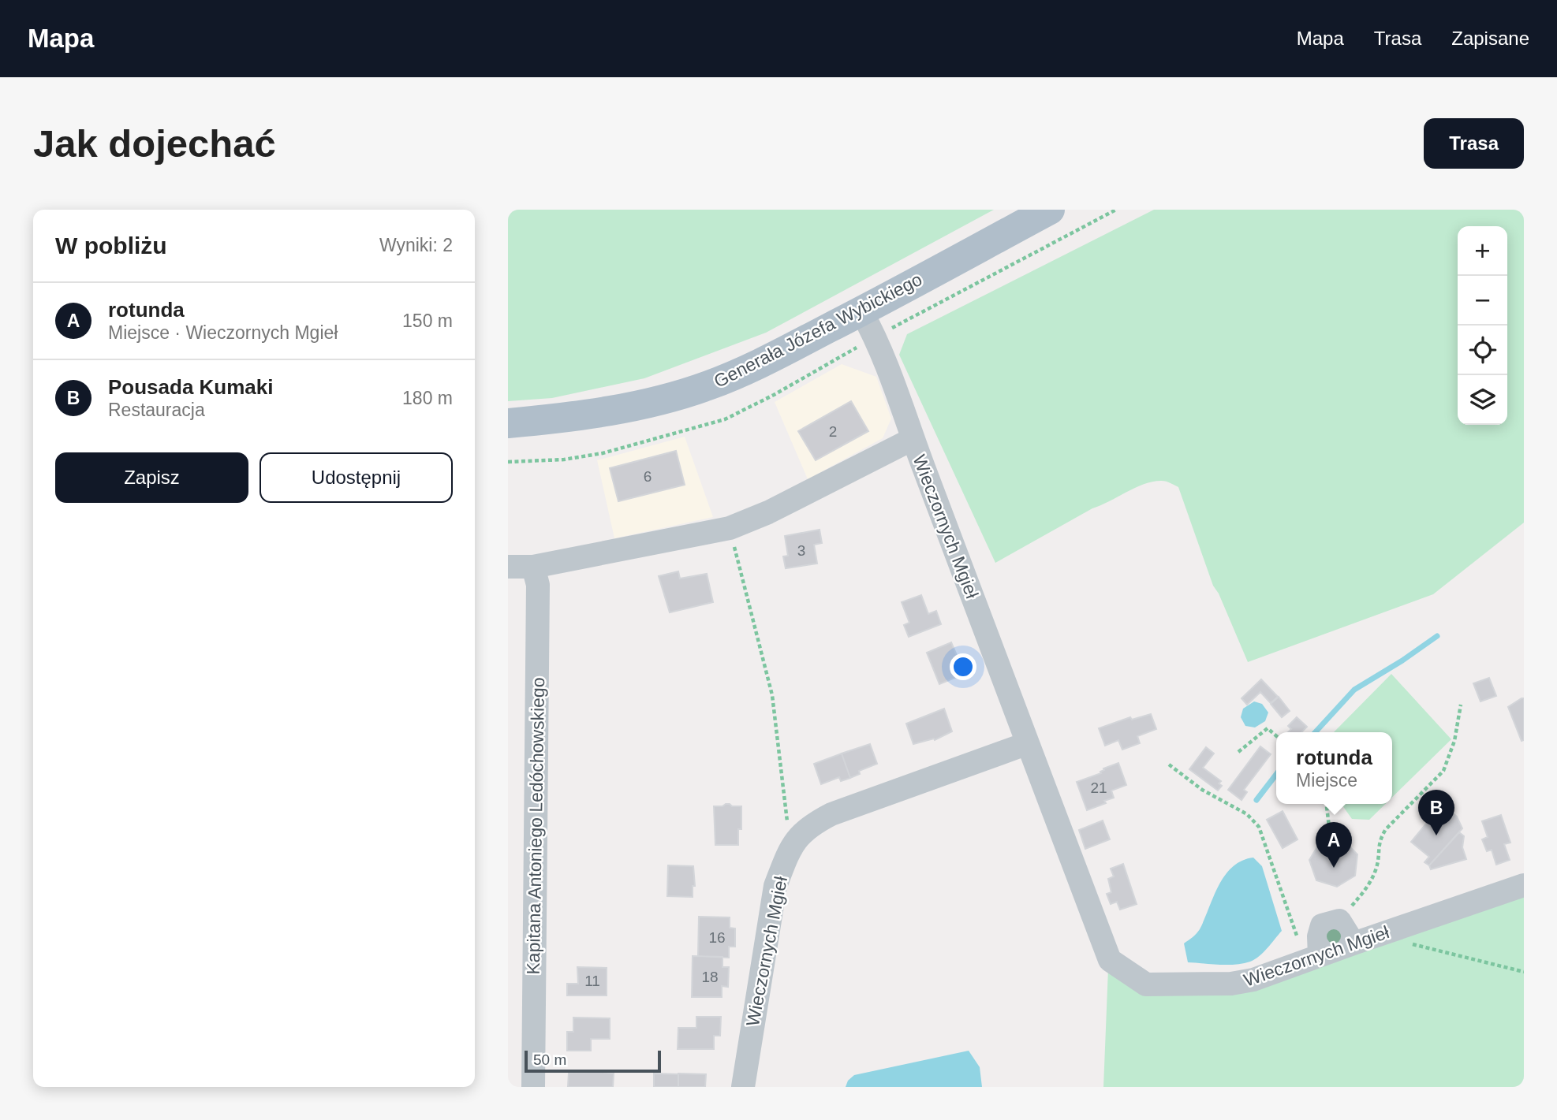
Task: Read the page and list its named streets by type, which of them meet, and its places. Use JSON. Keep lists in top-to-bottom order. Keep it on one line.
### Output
{"streets":{"main road":["Generała Józefa Wybickiego"],"street":["Wieczornych Mgieł","Kapitana Antoniego Ledóchowskiego"]},"crossings":[["Generała Józefa Wybickiego","Wieczornych Mgieł"]],"house_numbers":["2","6","3","21","16","18","11"],"scale_bar":"50 m","page":{"header":"Mapa","nav":["Mapa","Trasa","Zapisane"],"buttons":["Trasa",["Zapisz","Udostępnij"]],"title":"Jak dojechać","heading":["W pobliżu","Wyniki: 2"],"map_buttons":["+","−"],"list":[{"mark":"A","name":"rotunda","note":"Miejsce · Wieczornych Mgieł","value":"150 m"},{"mark":"B","name":"Pousada Kumaki","note":"Restauracja","value":"180 m"}],"popup":["rotunda","Miejsce"],"pins":["B","A"],"scale":"50 m"}}
